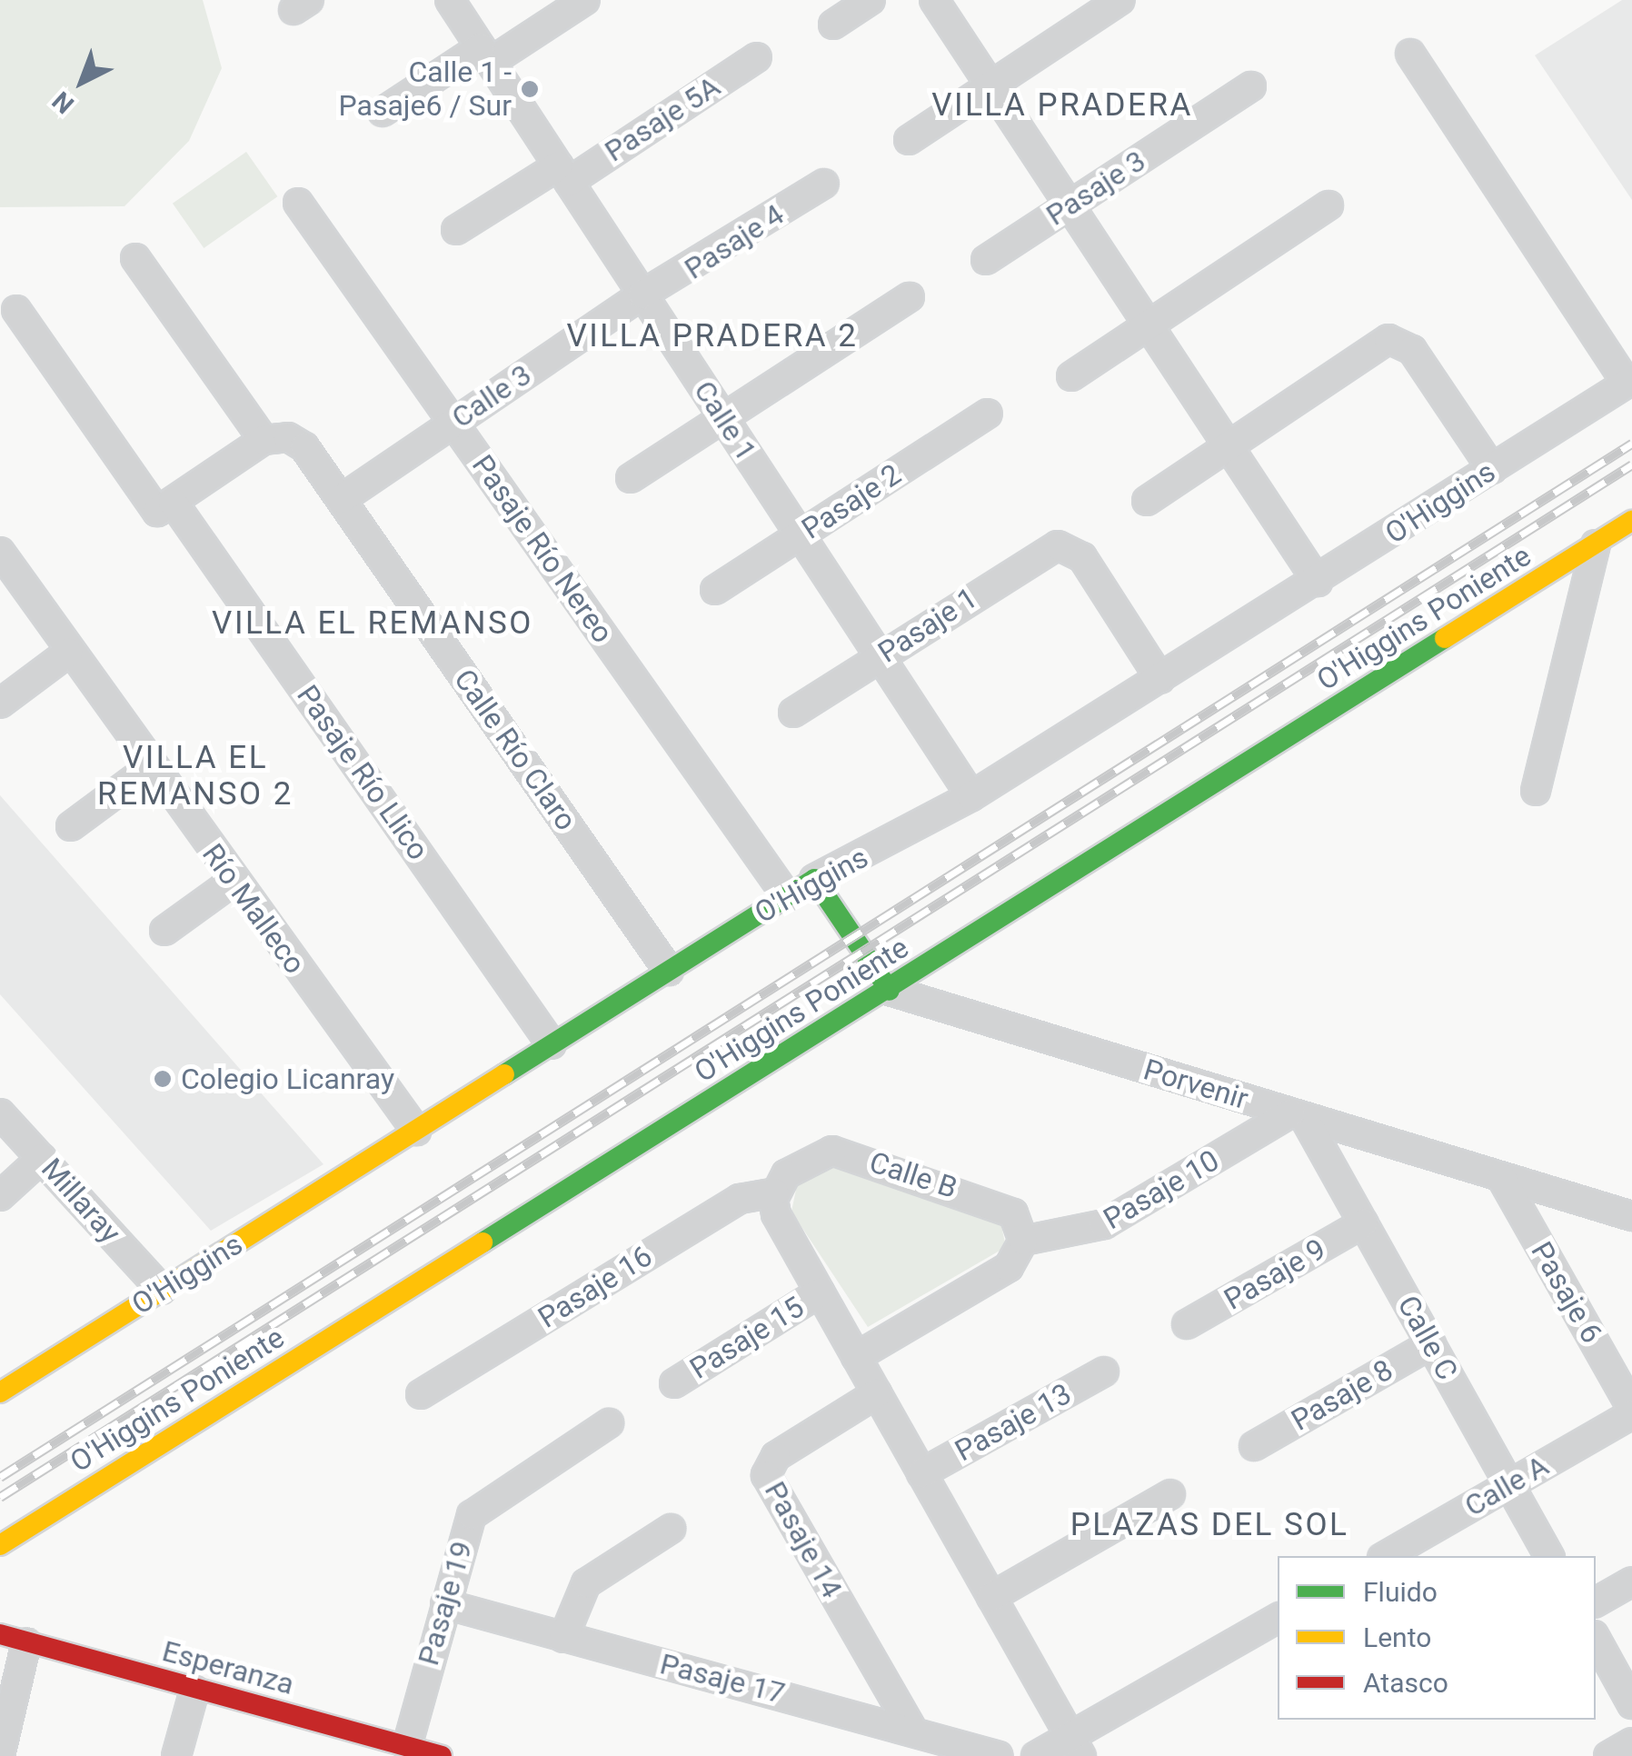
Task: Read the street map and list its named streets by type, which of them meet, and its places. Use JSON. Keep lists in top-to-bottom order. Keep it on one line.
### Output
{"streets":{"street":["Pasaje 5A","Pasaje 3","Pasaje 4","Calle 3","Calle 1","Pasaje 2","O'Higgins","Pasaje Río Nereo","O'Higgins Poniente","Pasaje 1","Calle Río Claro","Pasaje Río Llico","Río Malleco","Porvenir","Calle B","Pasaje 10","Millaray","Pasaje 9","Pasaje 16","Pasaje 6","Pasaje 15","Calle C","Pasaje 8","Pasaje 13","Calle A","Pasaje 14","Pasaje 19","Esperanza","Pasaje 17"]},"crossings":[["Pasaje 5A","Calle 1"],["Pasaje 4","Calle 3"],["Pasaje 4","Calle 1"],["Calle 3","Calle 1"],["Calle 3","Pasaje Río Nereo"],["Calle 3","Calle Río Claro"],["Calle 1","Pasaje 2"],["Calle 1","O'Higgins"],["Calle 1","Pasaje 1"],["O'Higgins","Pasaje Río Nereo"],["O'Higgins","Pasaje 1"],["O'Higgins","Calle Río Claro"],["O'Higgins","Pasaje Río Llico"],["O'Higgins","Río Malleco"],["O'Higgins","Millaray"],["O'Higgins Poniente","Porvenir"],["Porvenir","Pasaje 10"],["Porvenir","Pasaje 6"],["Porvenir","Calle C"],["Calle B","Pasaje 10"],["Calle B","Pasaje 16"],["Pasaje 10","Calle C"],["Pasaje 9","Calle C"],["Pasaje 6","Calle A"],["Calle C","Pasaje 8"],["Calle C","Calle A"],["Pasaje 14","Pasaje 17"],["Pasaje 19","Esperanza"],["Pasaje 19","Pasaje 17"]],"districts":["VILLA PRADERA","VILLA PRADERA 2","VILLA EL REMANSO","VILLA EL REMANSO 2","PLAZAS DEL SOL"],"places":["Calle 1 - Pasaje6 / Sur","Colegio Licanray"],"legend":["Fluido","Lento","Atasco"],"north":"bottom left"}
